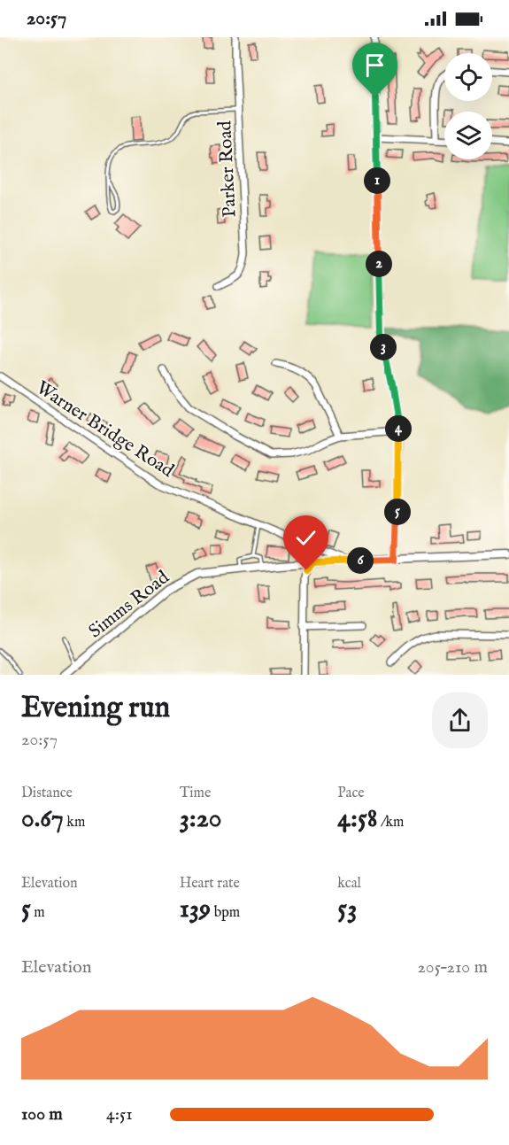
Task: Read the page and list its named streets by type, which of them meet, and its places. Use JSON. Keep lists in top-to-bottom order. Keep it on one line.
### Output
{"streets":{"street":["Parker Road","Warner Bridge Road","Simms Road"]},"crossings":[["Warner Bridge Road","Simms Road"]],"page":{"status":"20:57","pins":["1","2","3","4","5","6"],"heading":["Evening run","20:57"],"stats":[["Distance","0.67 km"],["Time","3:20"],["Pace","4:58 /km"],["Elevation","5 m"],["Heart rate","139 bpm"],["kcal","53"]],"chart":["Elevation","205–210 m"],"list":[{"name":"100 m","note":"4:51"}]}}
